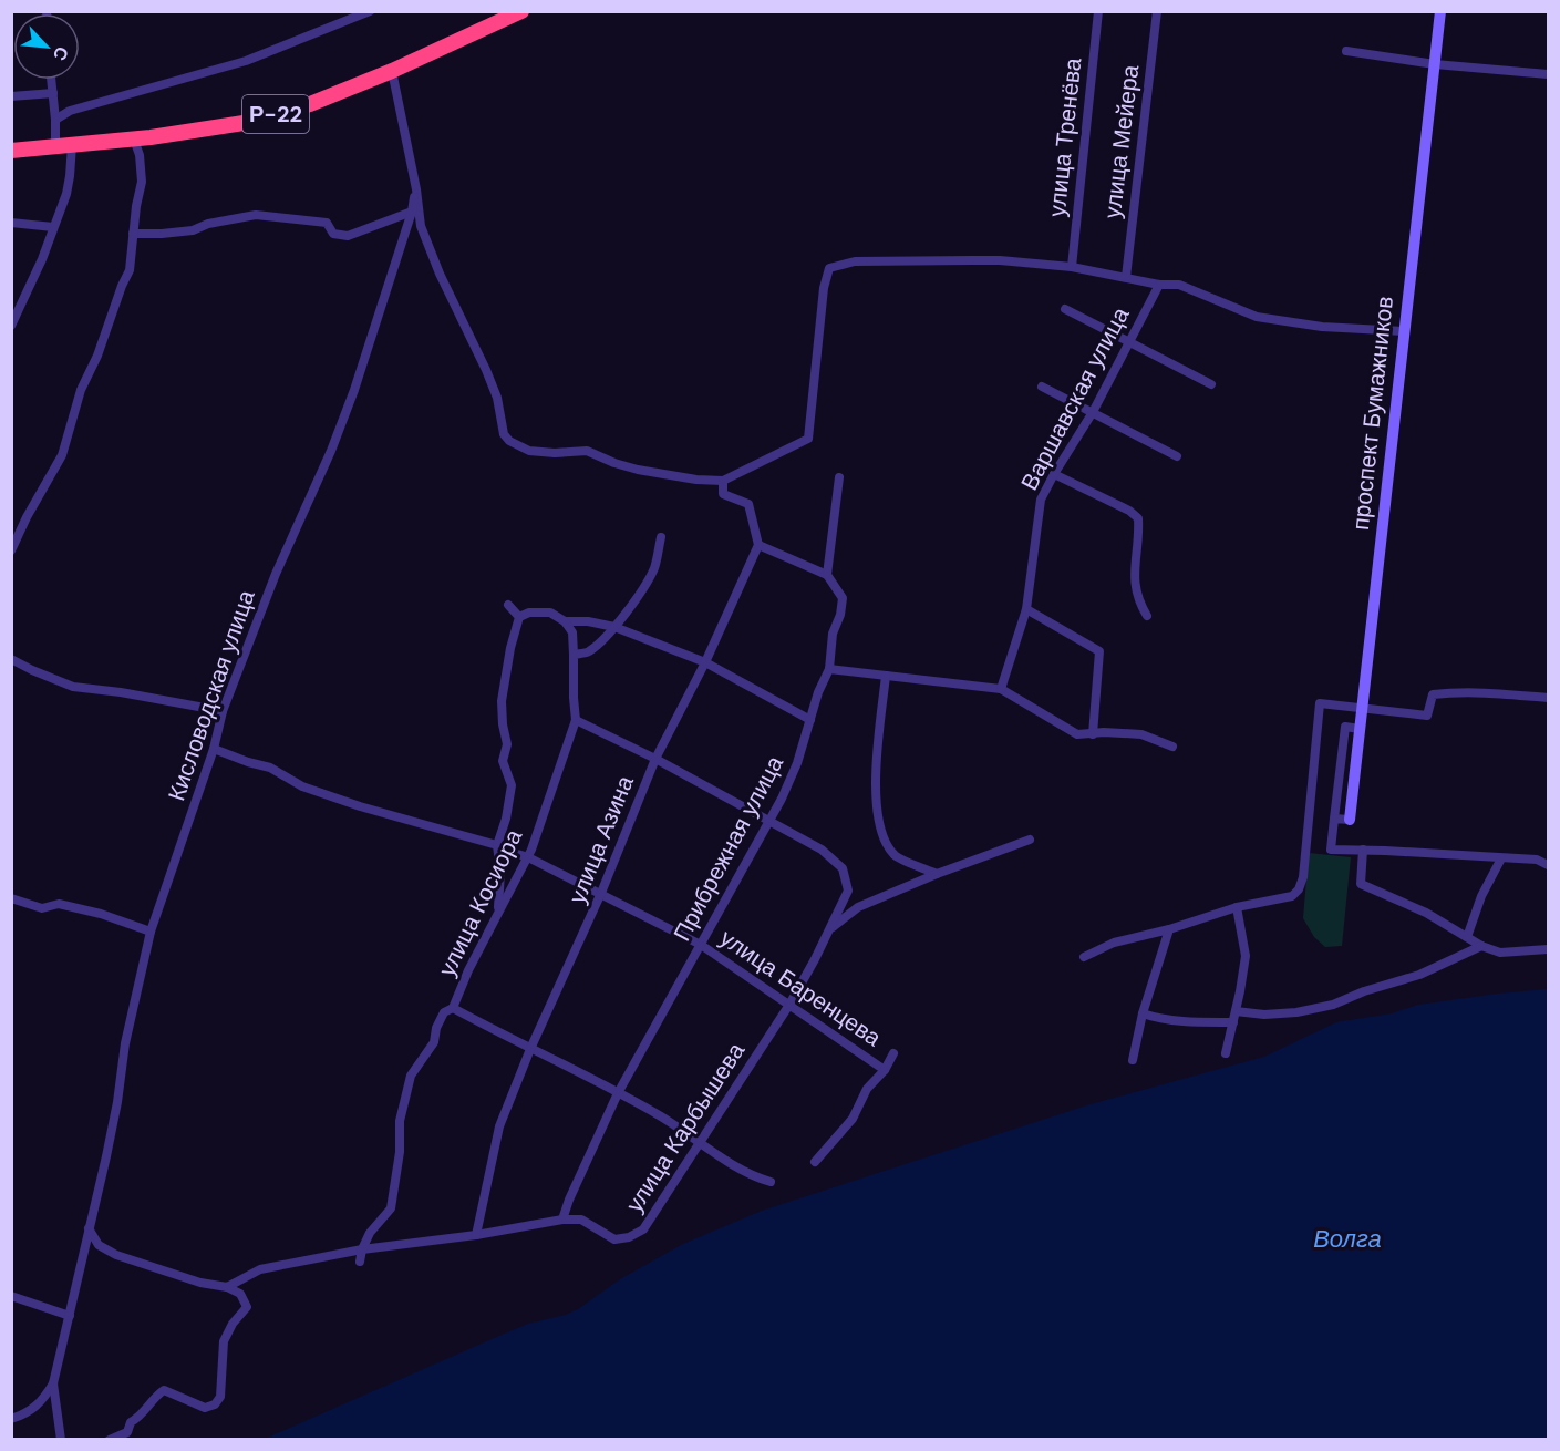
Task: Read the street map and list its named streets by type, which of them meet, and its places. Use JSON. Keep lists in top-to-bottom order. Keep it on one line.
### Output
{"streets":{"highway":["Р-22"],"street":["улица Тренёва","улица Мейера","Варшавская улица","проспект Бумажников","Кисловодская улица","улица Азина","Прибрежная улица","улица Косиора","улица Баренцева","улица Карбышева"]},"crossings":[["Кисловодская улица","улица Баренцева"],["улица Азина","улица Баренцева"],["улица Азина","улица Карбышева"],["Прибрежная улица","улица Баренцева"],["Прибрежная улица","улица Карбышева"],["улица Косиора","улица Баренцева"],["улица Косиора","улица Карбышева"],["улица Баренцева","улица Карбышева"]],"water":["Волга"],"north":"bottom right"}
